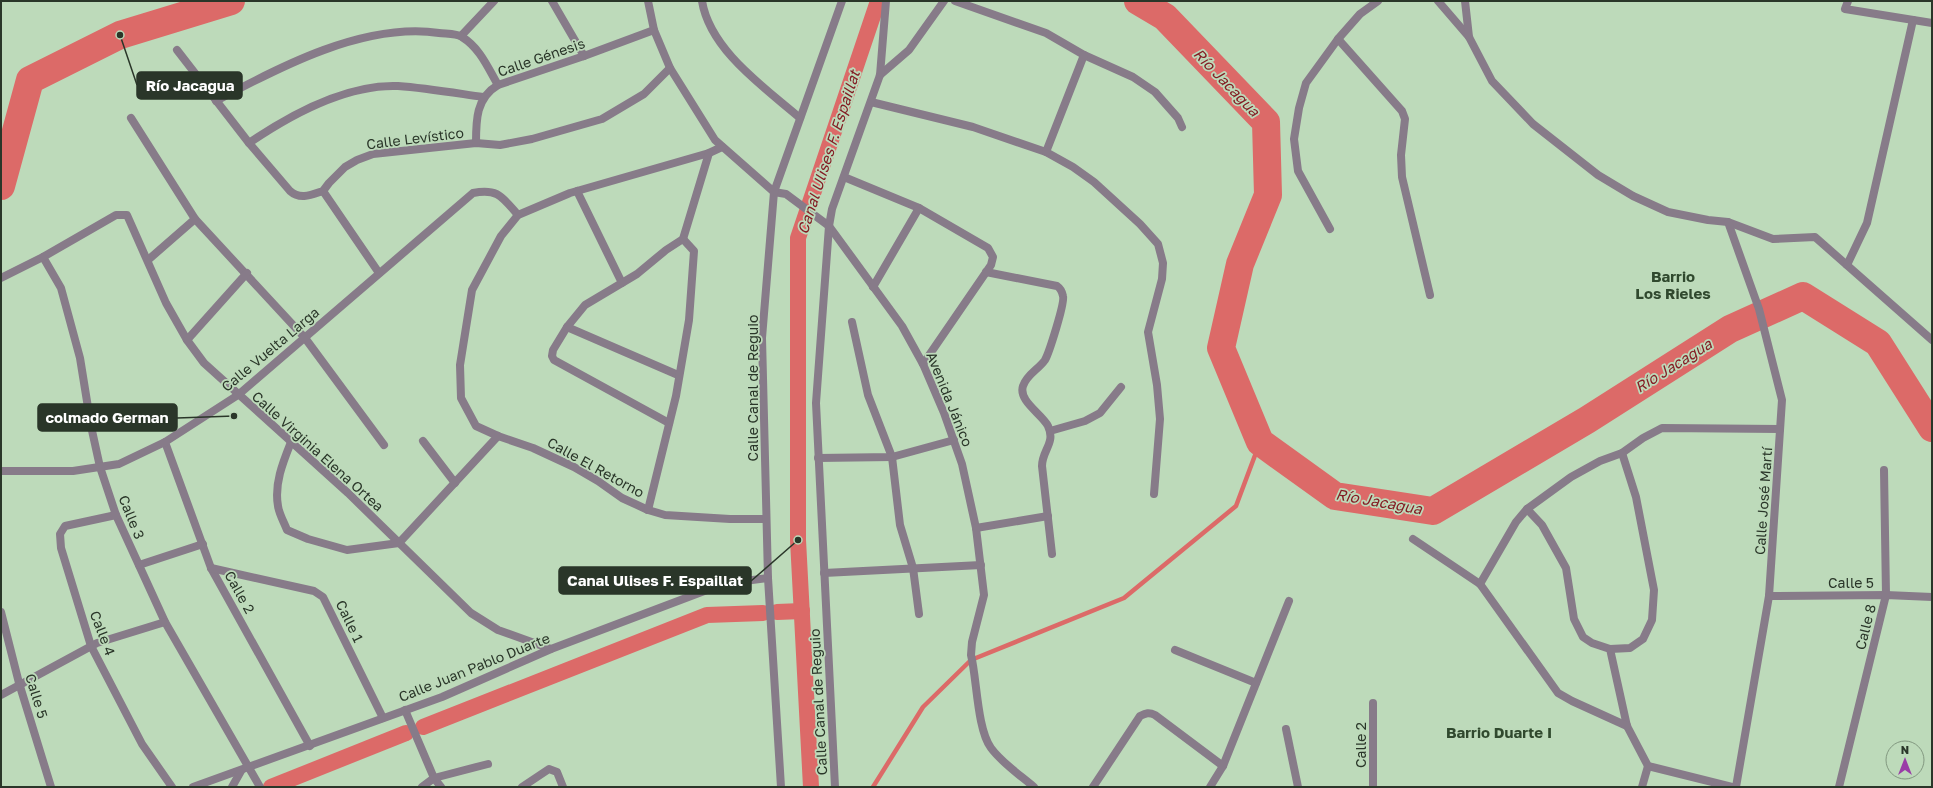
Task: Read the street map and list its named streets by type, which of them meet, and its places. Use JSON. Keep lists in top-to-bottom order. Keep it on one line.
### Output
{"streets":{"street":["Calle Génesis","Calle Levístico","Calle Vuelta Larga","Calle Canal de Reguio","Avenida Jánico","Calle Virginia Elena Ortea","Calle El Retorno","Calle José Martí","Calle 3","Calle 5","Calle 2","Calle 1","Calle 8","Calle 4","Calle Juan Pablo Duarte"]},"crossings":[["Calle Vuelta Larga","Calle Virginia Elena Ortea"],["Calle Vuelta Larga","Calle El Retorno"],["Calle Vuelta Larga","Calle 3"],["Calle Vuelta Larga","Calle 2"],["Calle Canal de Reguio","Avenida Jánico"],["Calle Canal de Reguio","Calle El Retorno"],["Calle Canal de Reguio","Calle Juan Pablo Duarte"],["Calle Virginia Elena Ortea","Calle 3"],["Calle Virginia Elena Ortea","Calle Juan Pablo Duarte"],["Calle José Martí","Calle 5"],["Calle 3","Calle 4"],["Calle 3","Calle Juan Pablo Duarte"],["Calle 5","Calle 8"],["Calle 2","Calle 1"],["Calle 2","Calle Juan Pablo Duarte"],["Calle 1","Calle Juan Pablo Duarte"]],"districts":["Barrio Los Rieles","Barrio Duarte I"],"water":["Río Jacagua","Canal Ulises F. Espaillat"],"places":["Río Jacagua","colmado German","Canal Ulises F. Espaillat"],"north":"top"}
